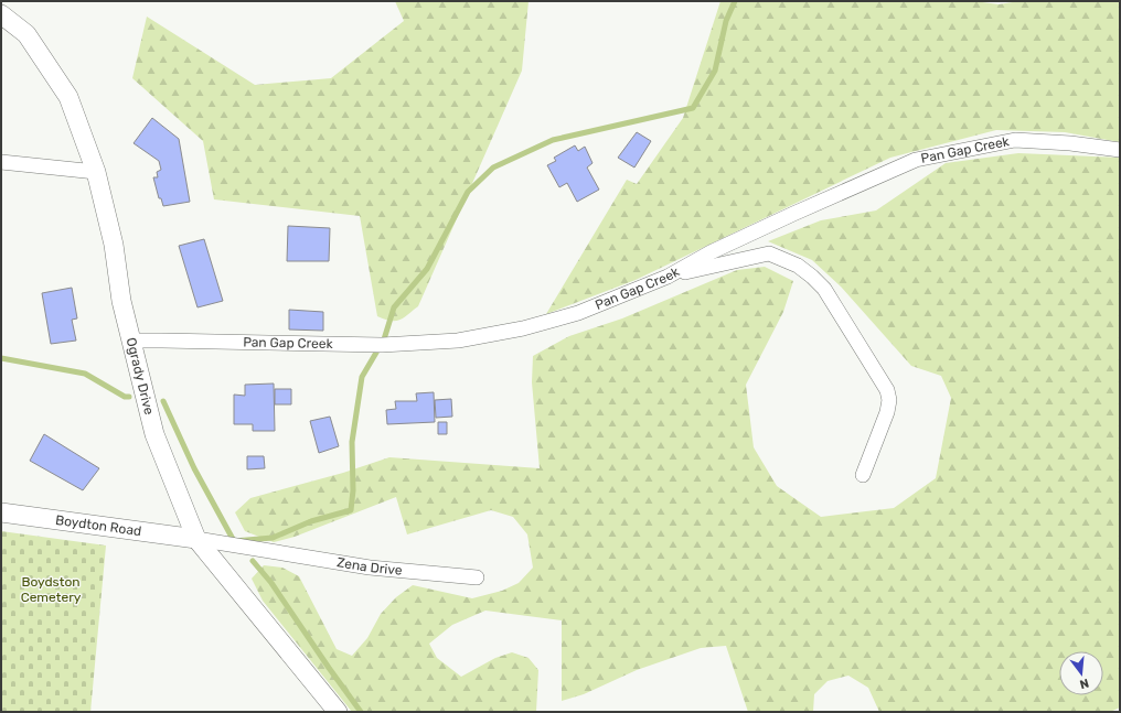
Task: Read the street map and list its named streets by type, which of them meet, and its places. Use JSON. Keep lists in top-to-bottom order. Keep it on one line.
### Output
{"streets":{"street":["Pan Gap Creek","Ogrady Drive","Boydton Road","Zena Drive"]},"crossings":[["Pan Gap Creek","Ogrady Drive"],["Ogrady Drive","Boydton Road"],["Ogrady Drive","Zena Drive"],["Boydton Road","Zena Drive"]],"parks":["Boydston Cemetery"],"north":"bottom"}
